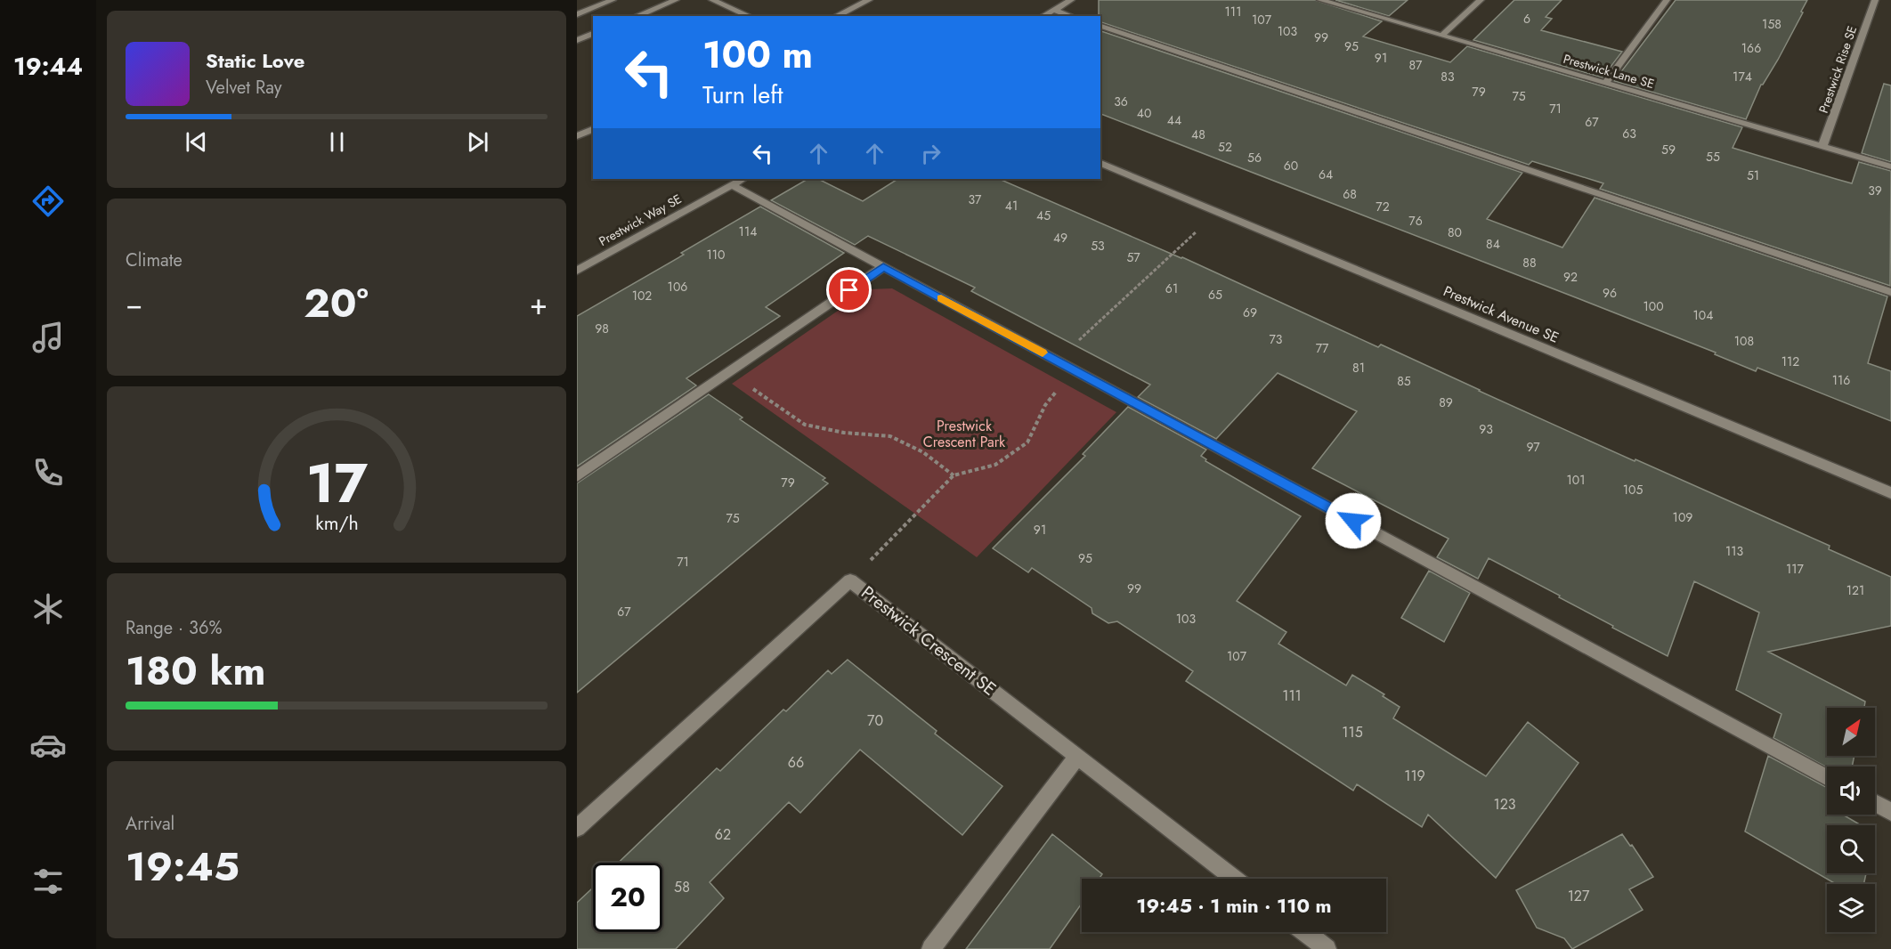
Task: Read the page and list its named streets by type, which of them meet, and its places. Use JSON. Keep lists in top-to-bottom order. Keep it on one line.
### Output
{"streets":{"street":["Prestwick Rise SE","Prestwick Lane SE","Prestwick Way SE","Prestwick Avenue SE","Prestwick Crescent SE"]},"crossings":[["Prestwick Rise SE","Prestwick Lane SE"]],"parks":["Prestwick Crescent Park"],"house_numbers":["111","6","107","158","103","99","95","166","91","87","83","174","79","75","36","71","40","44","67","63","48","52","59","55","56","60","64","51","39","68","37","41","72","45","76","114","80","49","84","53","110","57","88","92","106","61","96","65","102","100","69","104","98","73","108","77","112","81","116","85","89","93","97","101","79","105","109","75","91","113","95","71","117","99","121","67","103","107","111","70","115","66","119","123","62","58","127"],"north":"top right","page":{"tabs":"19:44","turn":["100 m","Turn left"],"song":["Static Love","Velvet Ray"],"tile":["Climate",["Range · 36%","180 km"],["Arrival","19:45"]],"heat":["−","20°","+"],"limit":"20","trip":"19:45 · 1 min · 110 m","gauge":["17","km/h"]}}
